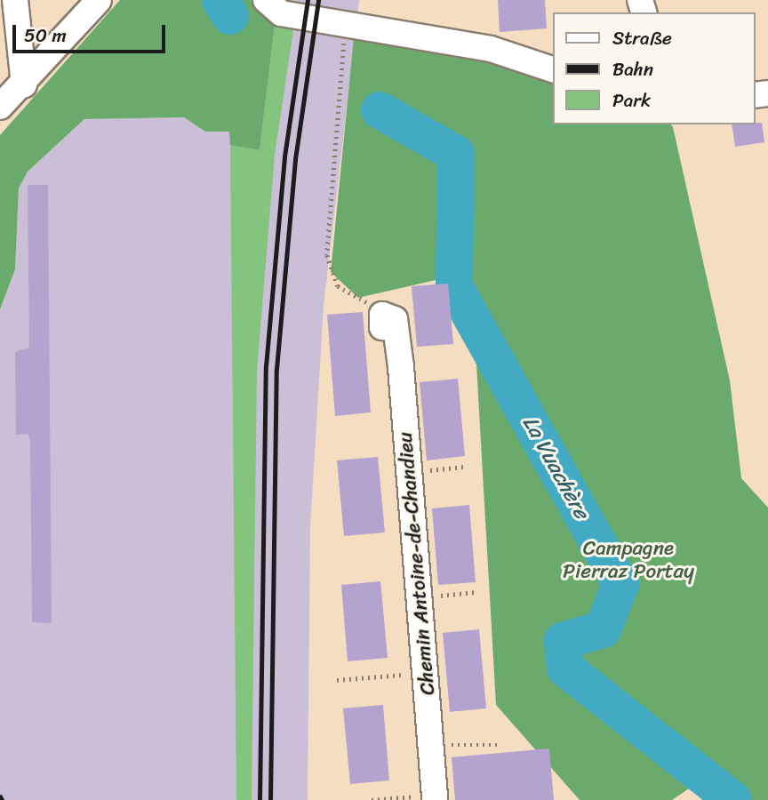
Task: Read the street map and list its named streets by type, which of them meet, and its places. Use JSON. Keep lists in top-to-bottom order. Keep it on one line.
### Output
{"streets":{"street":["Chemin Antoine-de-Chandieu"]},"water":["La Vuachère"],"parks":["Campagne Pierraz Portay"],"legend":["Straße","Bahn","Park"],"scale_bar":"50 m"}
